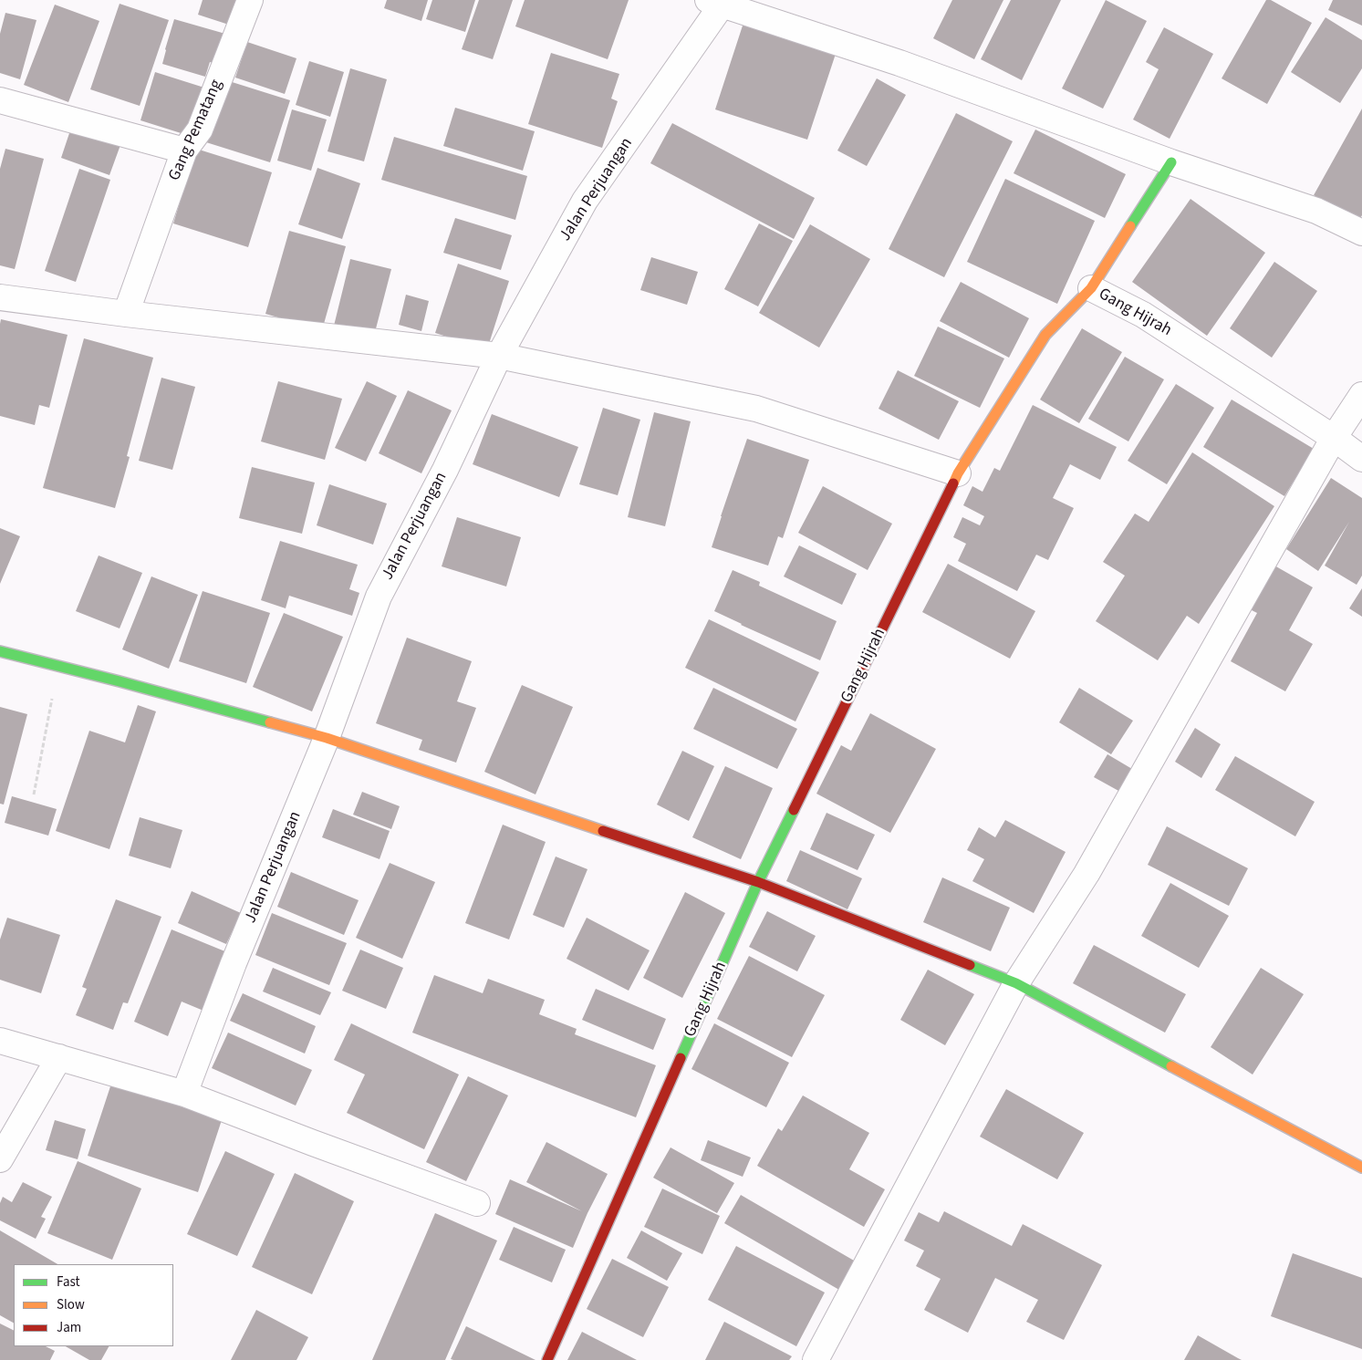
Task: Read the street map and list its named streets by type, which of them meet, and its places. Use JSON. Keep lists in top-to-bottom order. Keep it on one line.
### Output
{"streets":{"street":["Gang Pematang","Jalan Perjuangan","Gang Hijrah"]},"legend":["Fast","Slow","Jam"]}
